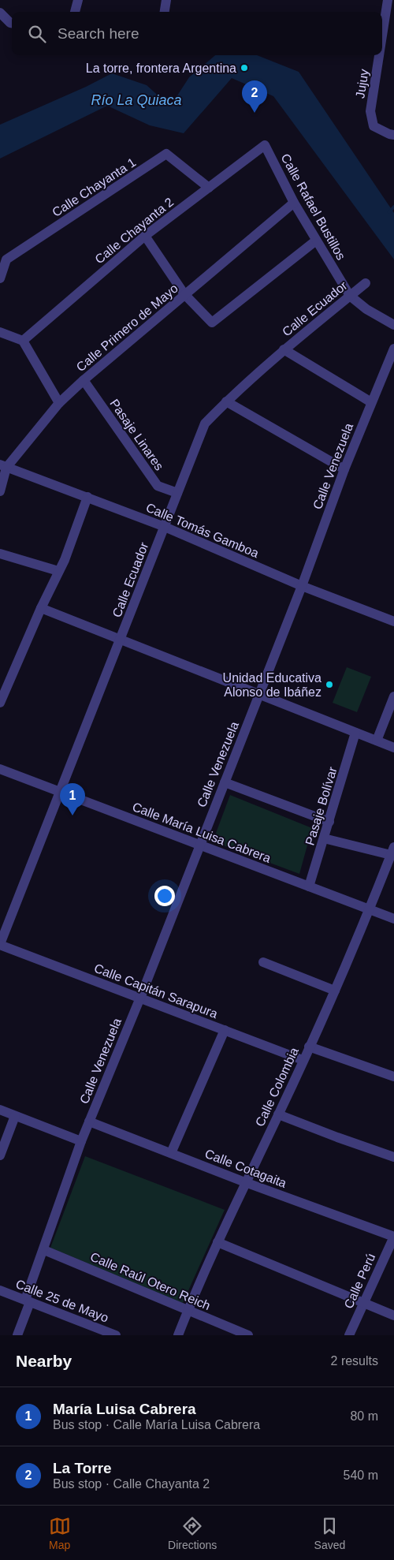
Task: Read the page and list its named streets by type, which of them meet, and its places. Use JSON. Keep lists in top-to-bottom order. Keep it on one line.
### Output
{"streets":{"street":["Jujuy","Calle Chayanta 1","Calle Rafael Bustillos","Calle Chayanta 2","Calle Ecuador","Calle Primero de Mayo","Pasaje Linares","Calle Venezuela","Calle Tomás Gamboa","Pasaje Bolívar","Calle María Luisa Cabrera","Calle Capitán Sarapura","Calle Colombia","Calle Cotagaita","Calle Raúl Otero Reich","Calle Perú","Calle 25 de Mayo"]},"crossings":[["Calle Chayanta 1","Calle Chayanta 2"],["Calle Rafael Bustillos","Calle Chayanta 2"],["Calle Rafael Bustillos","Calle Ecuador"],["Calle Rafael Bustillos","Calle Primero de Mayo"],["Calle Ecuador","Pasaje Linares"],["Calle Ecuador","Calle Tomás Gamboa"],["Calle Ecuador","Calle María Luisa Cabrera"],["Calle Ecuador","Calle Capitán Sarapura"],["Calle Primero de Mayo","Pasaje Linares"],["Calle Primero de Mayo","Calle Tomás Gamboa"],["Calle Venezuela","Calle Tomás Gamboa"],["Calle Venezuela","Calle María Luisa Cabrera"],["Calle Venezuela","Calle Capitán Sarapura"],["Calle Venezuela","Calle Cotagaita"],["Calle Venezuela","Calle Raúl Otero Reich"],["Calle Venezuela","Calle 25 de Mayo"],["Pasaje Bolívar","Calle María Luisa Cabrera"],["Calle María Luisa Cabrera","Calle Colombia"],["Calle Capitán Sarapura","Calle Colombia"],["Calle Colombia","Calle Cotagaita"],["Calle Colombia","Calle Raúl Otero Reich"],["Calle Cotagaita","Calle Perú"]],"water":["Río La Quiaca"],"places":["La torre, frontera Argentina","Unidad Educativa Alonso de Ibáñez"],"page":{"search":"Search here","pins":["2","1"],"heading":["Nearby","2 results"],"list":[{"mark":"1","name":"María Luisa Cabrera","note":"Bus stop · Calle María Luisa Cabrera","value":"80 m"},{"mark":"2","name":"La Torre","note":"Bus stop · Calle Chayanta 2","value":"540 m"}],"nav":["Map","Directions","Saved"]}}
